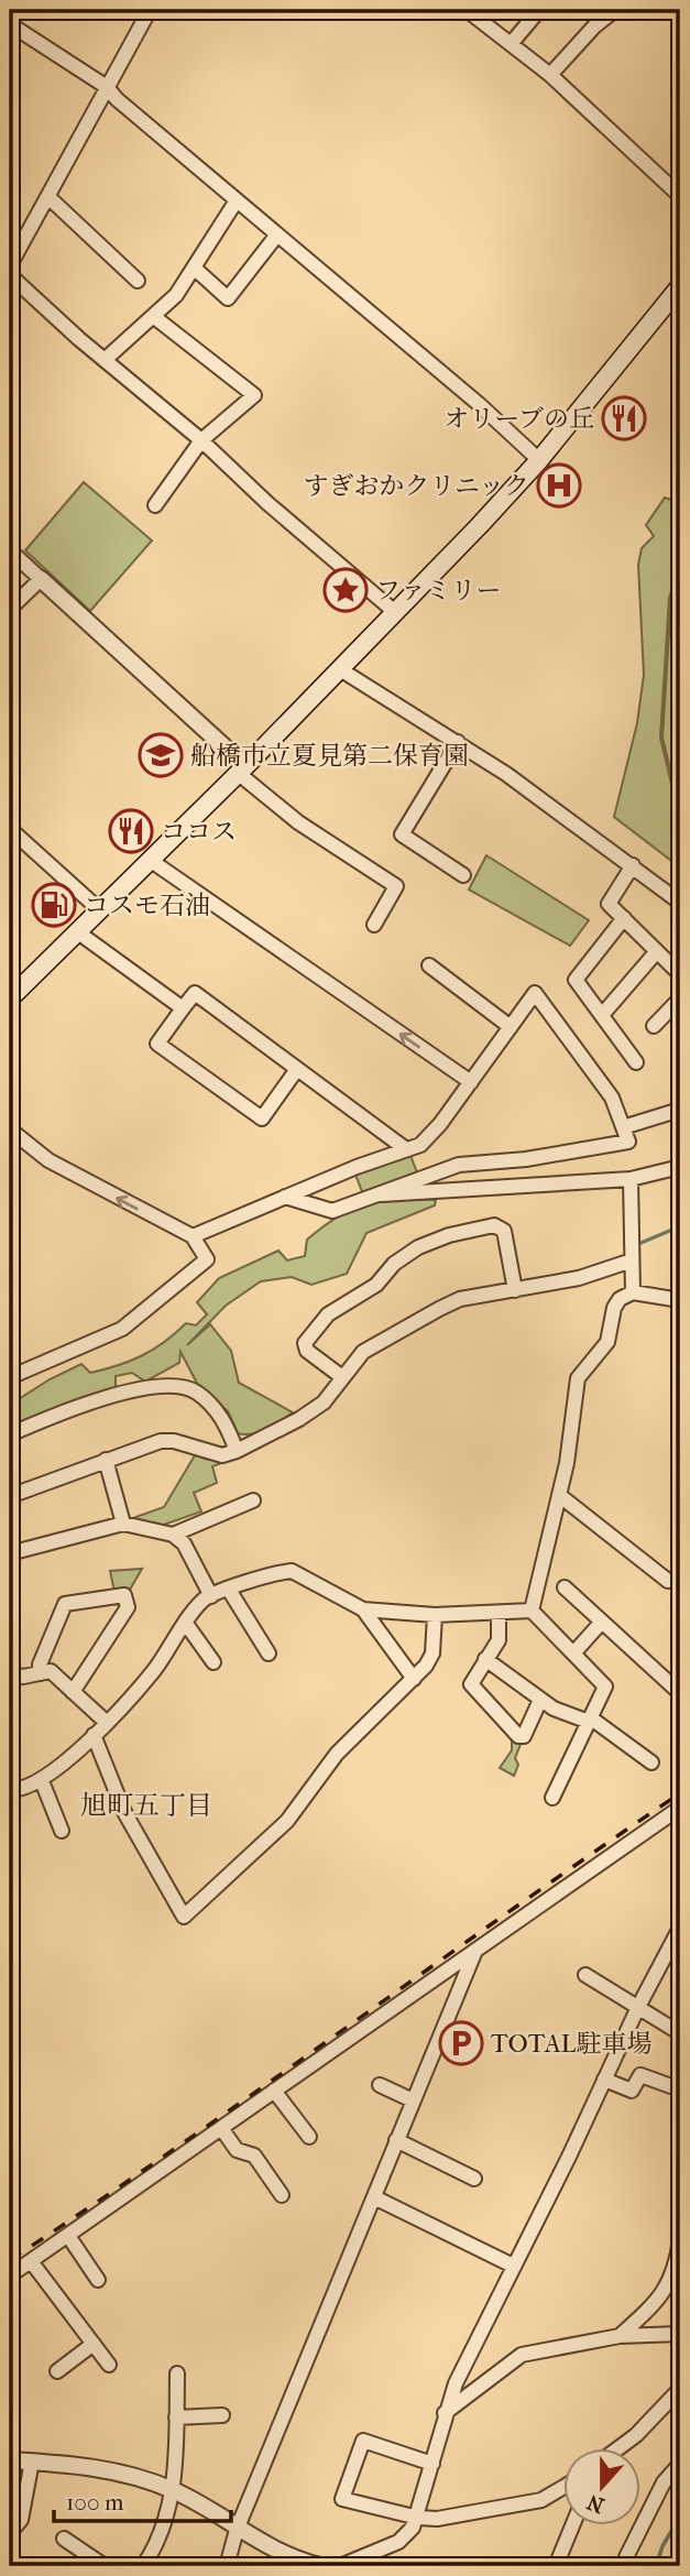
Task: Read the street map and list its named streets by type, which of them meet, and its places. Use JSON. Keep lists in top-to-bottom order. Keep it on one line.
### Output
{"districts":["旭町五丁目"],"places":{"restaurant":["オリーブの丘","ココス"],"hospital":["すぎおかクリニック"],"place":["ファミリー"],"school or university":["船橋市立夏見第二保育園"],"fuel station":["コスモ石油"],"parking":["TOTAL駐車場"]},"scale_bar":"100 m","north":"bottom"}
